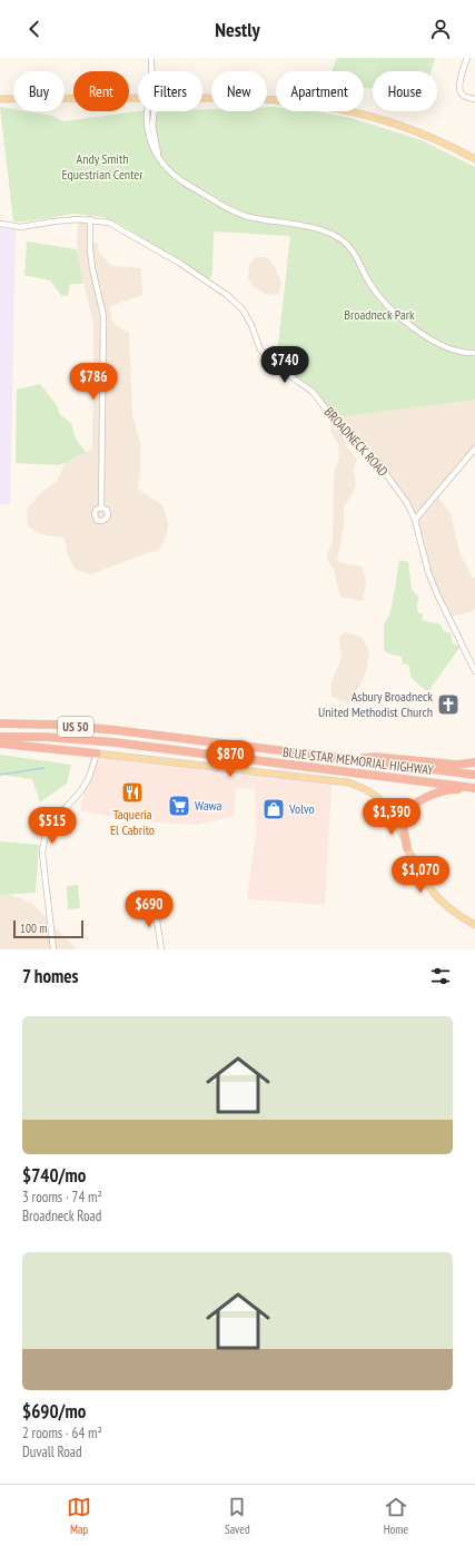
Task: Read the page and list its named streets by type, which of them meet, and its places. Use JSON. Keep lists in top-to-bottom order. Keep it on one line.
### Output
{"streets":{"highway":["US 50","BLUE STAR MEMORIAL HIGHWAY"],"street":["BROADNECK ROAD"]},"parks":["Andy Smith Equestrian Center","Broadneck Park"],"places":{"church":["Asbury Broadneck United Methodist Church"],"restaurant":["Taqueria El Cabrito"],"supermarket":["Wawa"],"shop":["Volvo"]},"scale_bar":"100 m","page":{"header":"Nestly","chip":["Buy","Rent","Filters","New","Apartment","House"],"price":["$740","$786","$870","$1,390","$515","$1,070","$690"],"scale":"100 m","heading":"7 homes","list":[{"name":"$740/mo","note":"3 rooms · 74 m² · Broadneck Road"},{"name":"$690/mo","note":"2 rooms · 64 m² · Duvall Road"}],"tabs":["Map","Saved","Home"]}}
